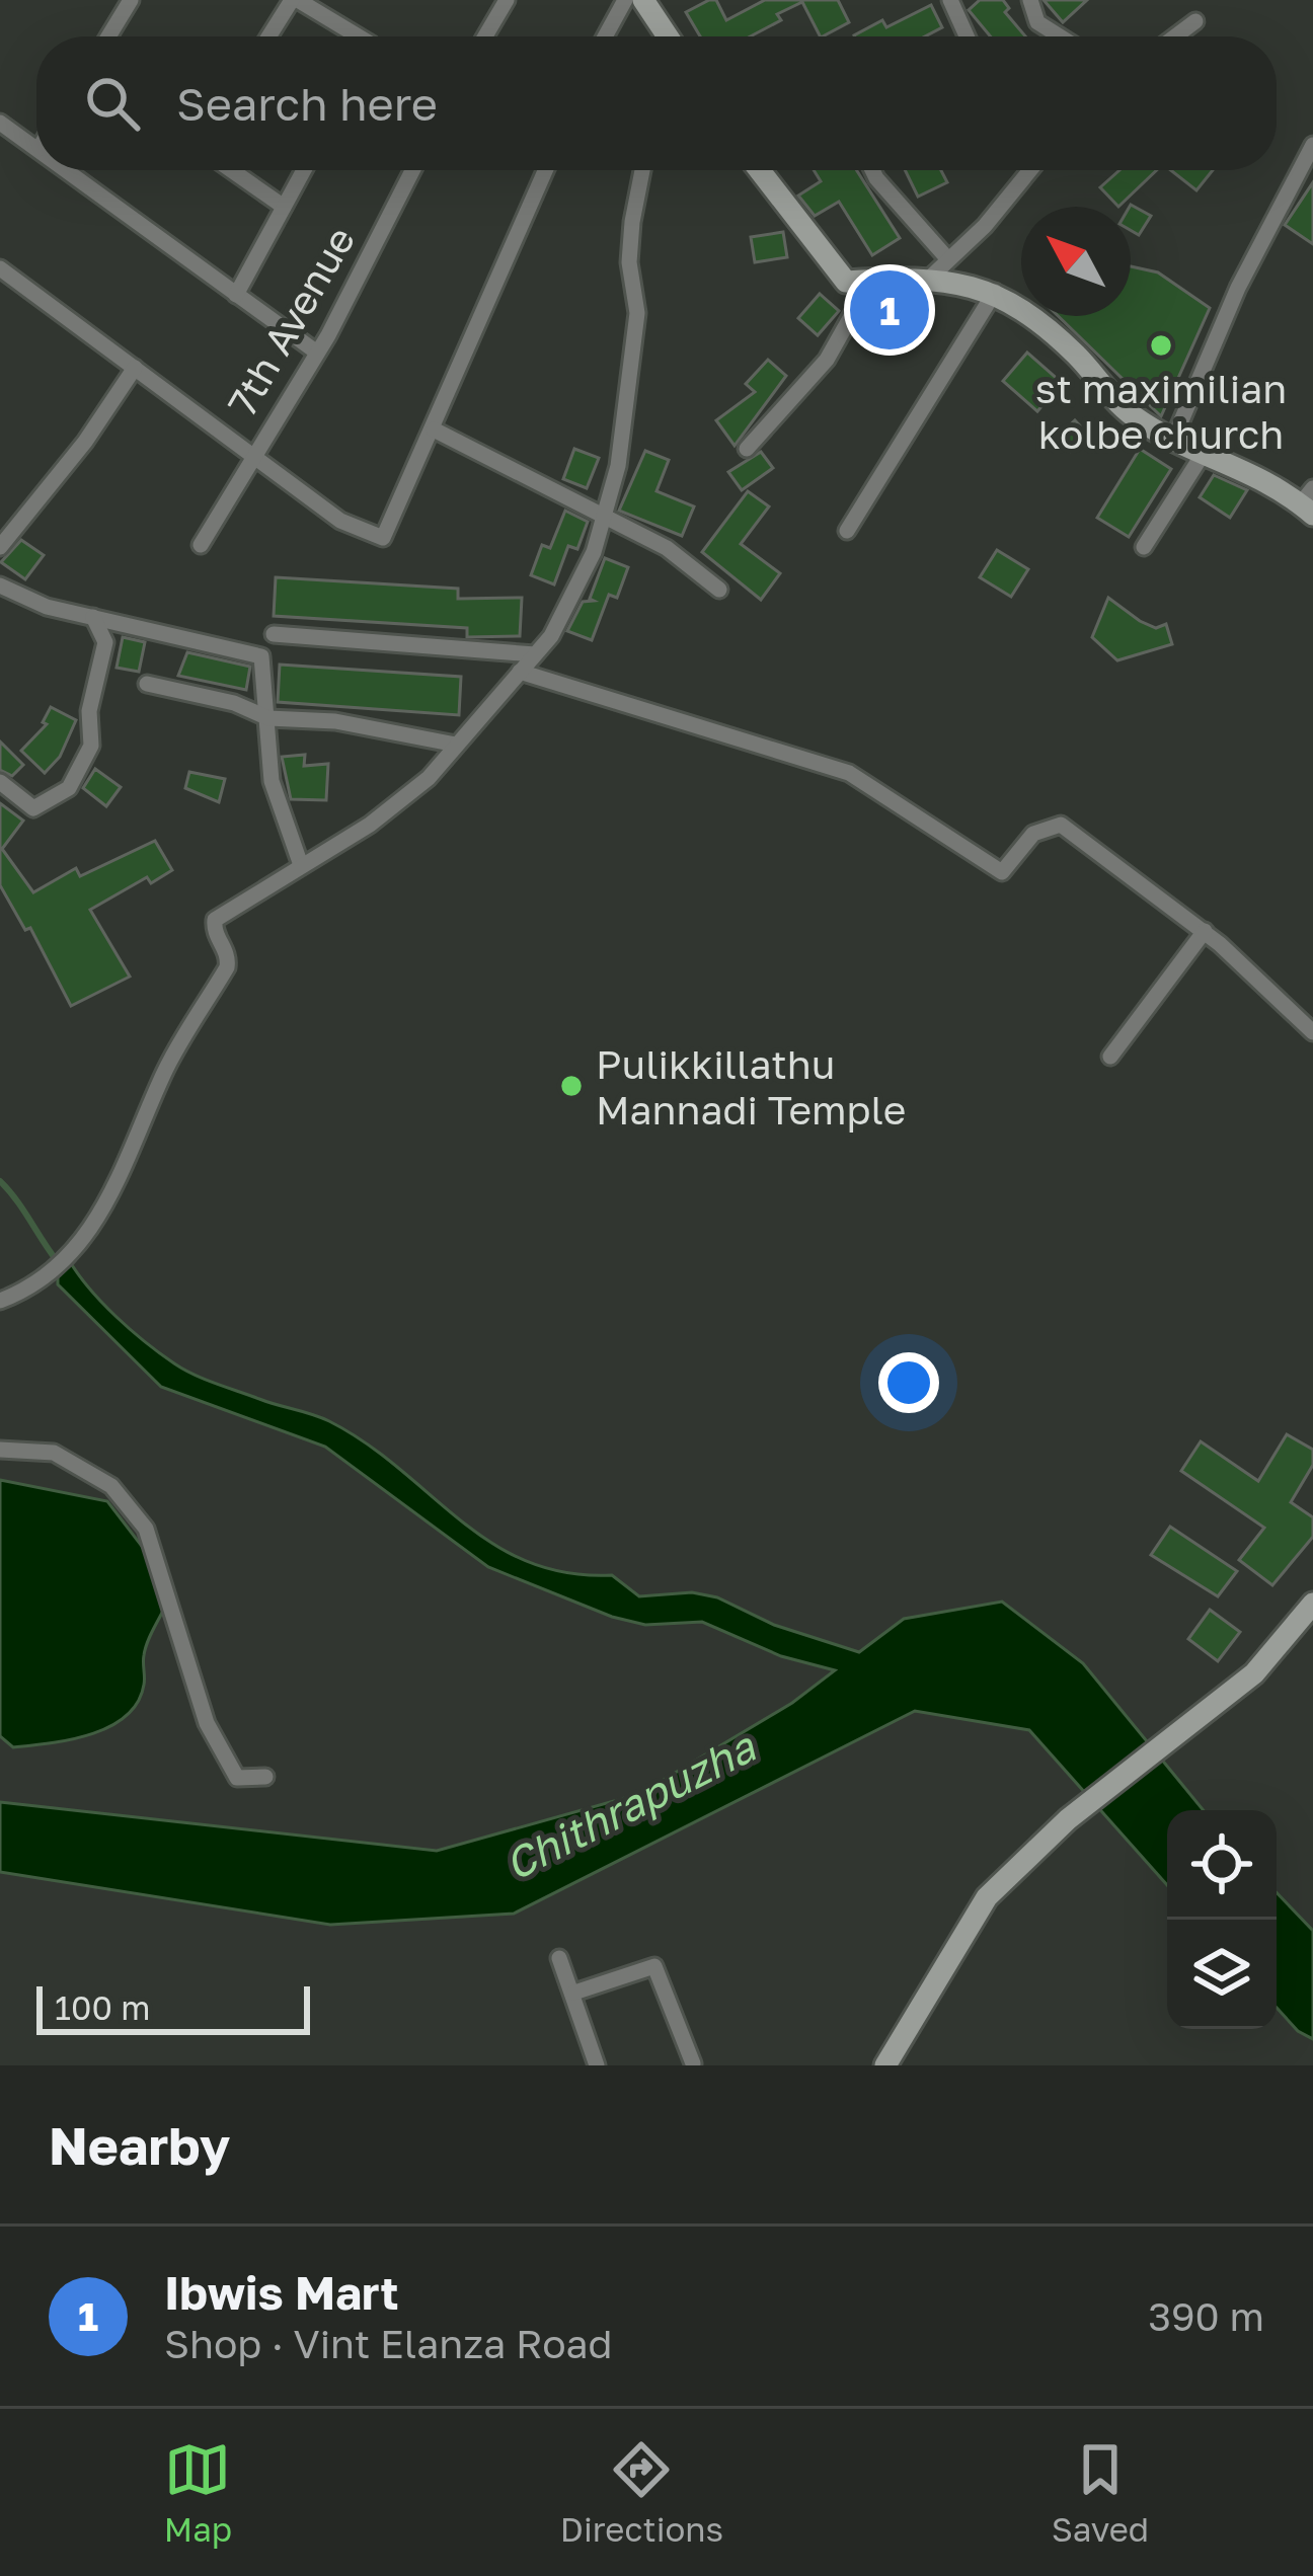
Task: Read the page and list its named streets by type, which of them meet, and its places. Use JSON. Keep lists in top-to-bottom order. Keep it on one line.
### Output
{"streets":{"street":["7th Avenue"]},"water":["Chithrapuzha"],"places":["st maximilian kolbe church","Pulikkillathu Mannadi Temple"],"scale_bar":"100 m","north":"top left","page":{"search":"Search here","pins":"1","scale":"100 m","heading":"Nearby","list":[{"mark":"1","name":"Ibwis Mart","note":"Shop · Vint Elanza Road","value":"390 m"}],"nav":["Map","Directions","Saved"]}}
